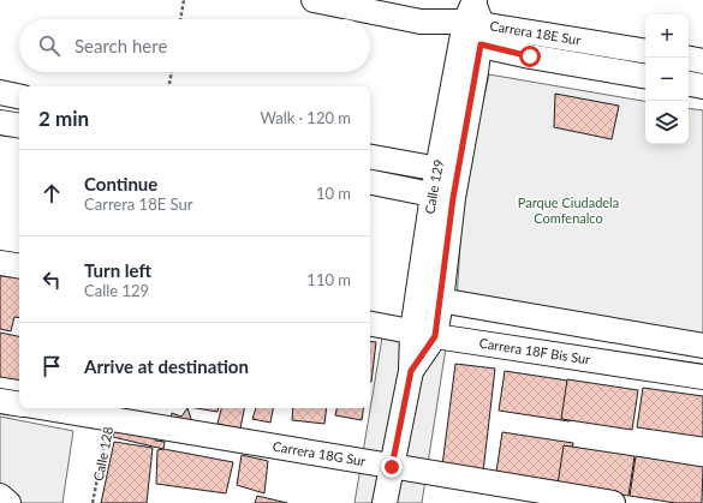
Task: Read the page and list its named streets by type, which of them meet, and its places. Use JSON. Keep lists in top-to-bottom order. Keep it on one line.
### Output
{"streets":{"street":["Carrera 18E Sur","Calle 129","Carrera 18F Bis Sur","Carrera 18G Sur"],"path":["Calle 128"]},"crossings":[["Carrera 18E Sur","Calle 129"],["Calle 129","Carrera 18F Bis Sur"],["Calle 129","Carrera 18G Sur"],["Calle 128","Carrera 18G Sur"]],"parks":["Parque Ciudadela Comfenalco"],"page":{"map_buttons":["+","−"],"search":"Search here","heading":["2 min","Walk · 120 m"],"list":[["Continue","Carrera 18E Sur","10 m"],["Turn left","Calle 129","110 m"],"Arrive at destination"]}}
